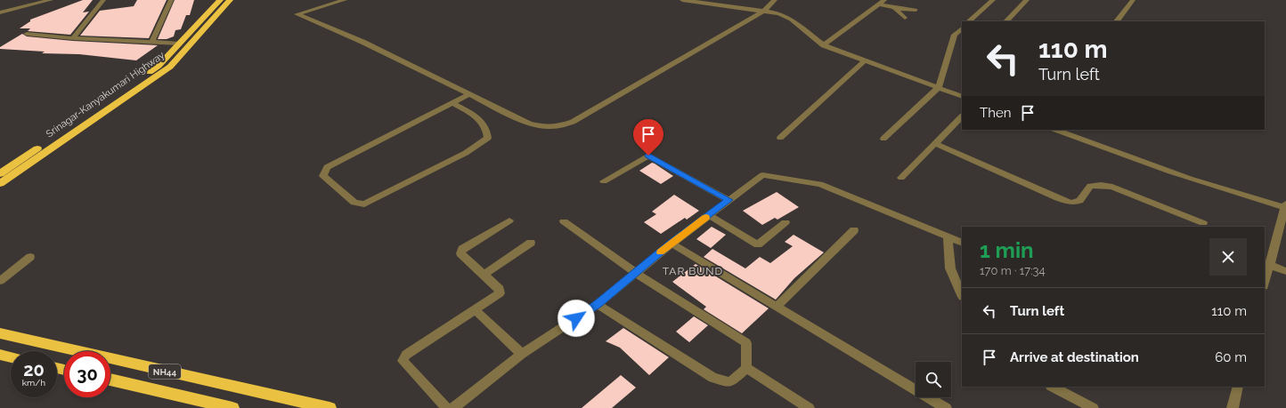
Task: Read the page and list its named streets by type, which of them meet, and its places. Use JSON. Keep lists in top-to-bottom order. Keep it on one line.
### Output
{"streets":{"highway":["Srinagar-Kanyakumari Highway","NH44"]},"districts":["TAR BUND"],"page":{"turn":["110 m","Turn left"],"then":"Then","heading":["1 min","170 m · 17:34"],"list":[{"name":"Turn left","value":"110 m"},{"name":"Arrive at destination","value":"60 m"}],"speed":"20 km/h","limit":"30"}}
